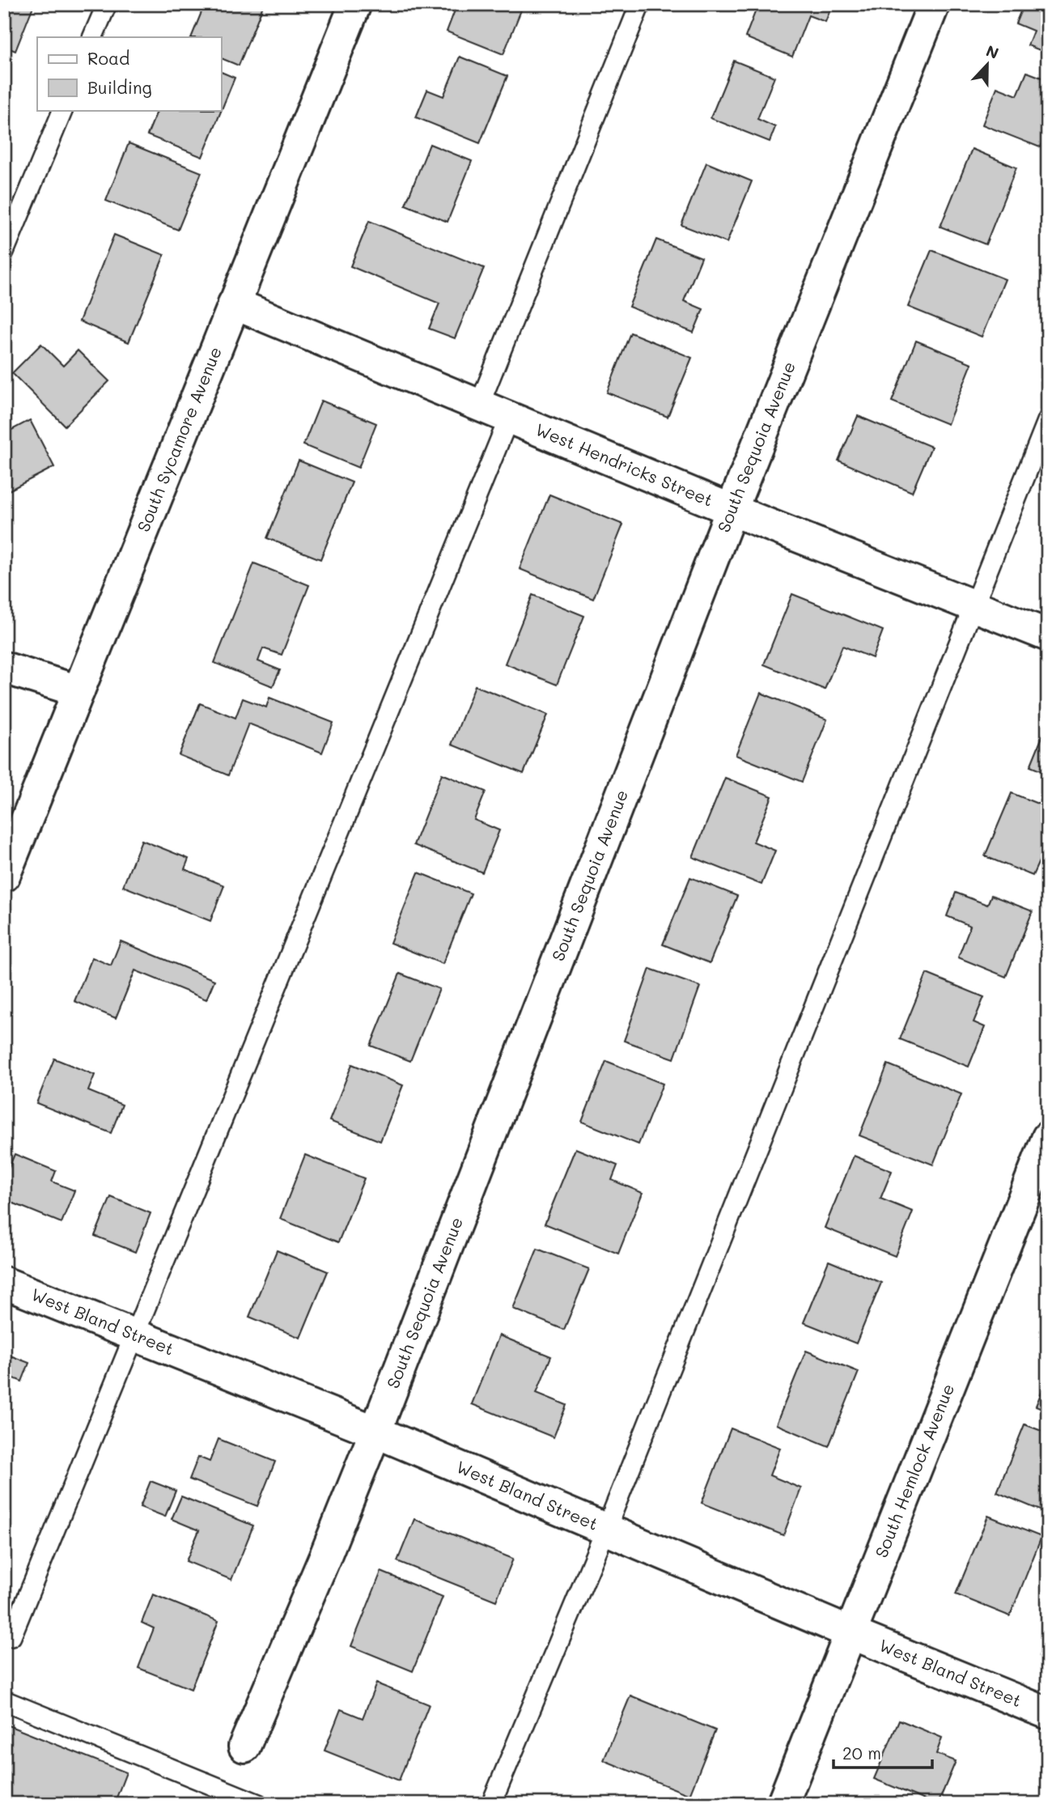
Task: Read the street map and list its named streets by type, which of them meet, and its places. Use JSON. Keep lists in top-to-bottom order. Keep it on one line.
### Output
{"streets":{"street":["South Sycamore Avenue","South Sequoia Avenue","West Hendricks Street","West Bland Street","South Hemlock Avenue"]},"crossings":[["South Sycamore Avenue","West Hendricks Street"],["South Sequoia Avenue","West Hendricks Street"],["South Sequoia Avenue","West Bland Street"],["West Bland Street","South Hemlock Avenue"]],"legend":["Road","Building"],"scale_bar":"20 m","north":"top"}
